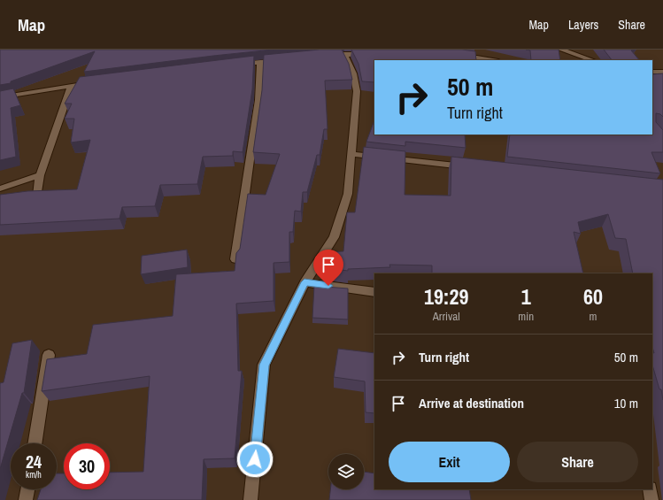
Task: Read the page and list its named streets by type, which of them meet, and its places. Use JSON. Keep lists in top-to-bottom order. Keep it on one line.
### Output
{"page":{"header":"Map","nav":["Map","Layers","Share"],"turn":["50 m","Turn right"],"eta":["19:29","Arrival","1","min","60","m"],"list":[{"name":"Turn right","value":"50 m"},{"name":"Arrive at destination","value":"10 m"}],"buttons":["Exit","Share"],"speed":"24 km/h","limit":"30"}}
